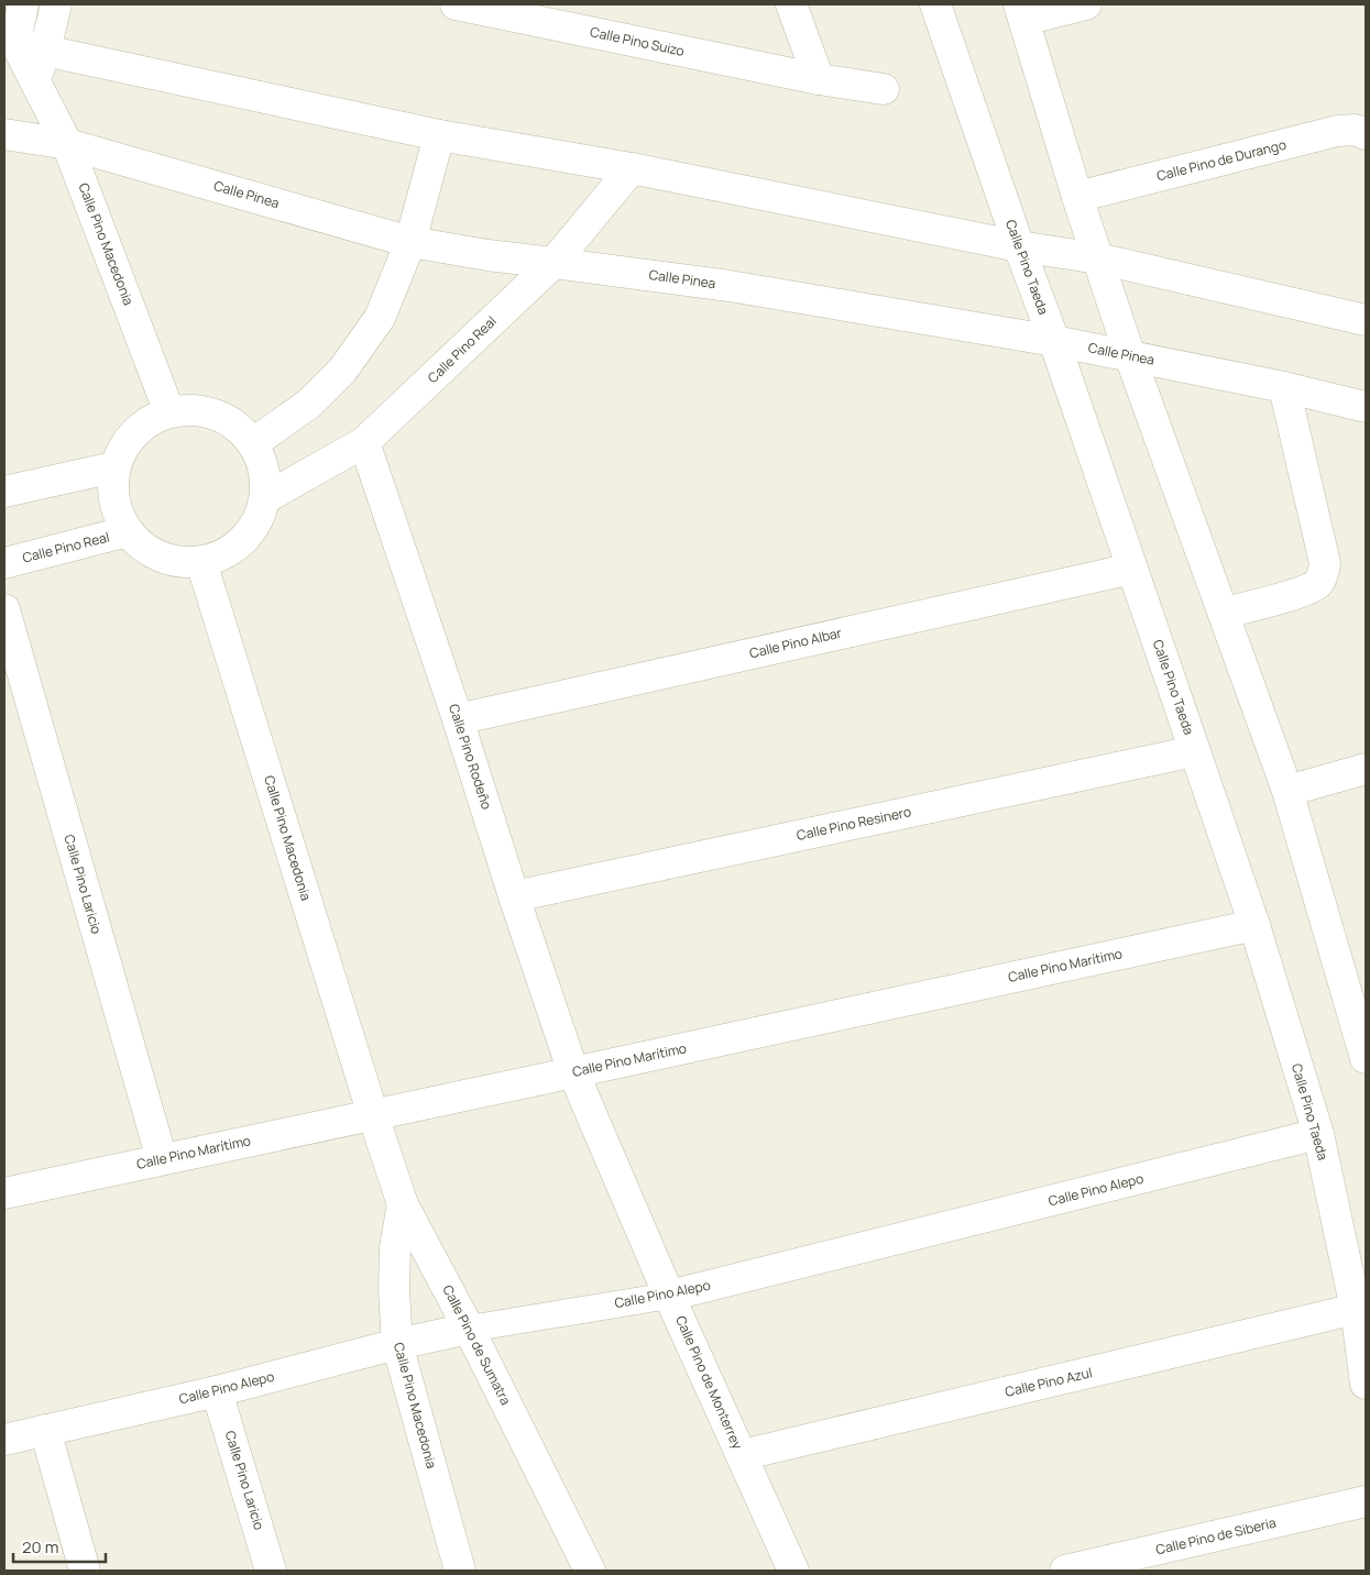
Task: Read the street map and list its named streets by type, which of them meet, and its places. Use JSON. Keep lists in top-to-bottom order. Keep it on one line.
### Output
{"streets":{"street":["Calle Pino Suizo","Calle Pino de Durango","Calle Pinea","Calle Pino Macedonia","Calle Pino Taeda","Calle Pino Real","Calle Pino Albar","Calle Pino Rodeño","Calle Pino Resinero","Calle Pino Laricio","Calle Pino Marítimo","Calle Pino Alepo","Calle Pino de Sumatra","Calle Pino de Monterrey","Calle Pino Azul","Calle Pino de Siberia"]},"crossings":[["Calle Pinea","Calle Pino Macedonia"],["Calle Pinea","Calle Pino Taeda"],["Calle Pinea","Calle Pino Real"],["Calle Pino Macedonia","Calle Pino Real"],["Calle Pino Macedonia","Calle Pino Marítimo"],["Calle Pino Macedonia","Calle Pino Alepo"],["Calle Pino Macedonia","Calle Pino de Sumatra"],["Calle Pino Taeda","Calle Pino Albar"],["Calle Pino Taeda","Calle Pino Resinero"],["Calle Pino Taeda","Calle Pino Marítimo"],["Calle Pino Taeda","Calle Pino Alepo"],["Calle Pino Taeda","Calle Pino Azul"],["Calle Pino Real","Calle Pino Rodeño"],["Calle Pino Albar","Calle Pino Rodeño"],["Calle Pino Rodeño","Calle Pino Resinero"],["Calle Pino Rodeño","Calle Pino Marítimo"],["Calle Pino Rodeño","Calle Pino de Monterrey"],["Calle Pino Laricio","Calle Pino Marítimo"],["Calle Pino Laricio","Calle Pino Alepo"],["Calle Pino Marítimo","Calle Pino de Sumatra"],["Calle Pino Marítimo","Calle Pino de Monterrey"],["Calle Pino Alepo","Calle Pino de Sumatra"],["Calle Pino Alepo","Calle Pino de Monterrey"],["Calle Pino de Monterrey","Calle Pino Azul"]],"scale_bar":"20 m"}
